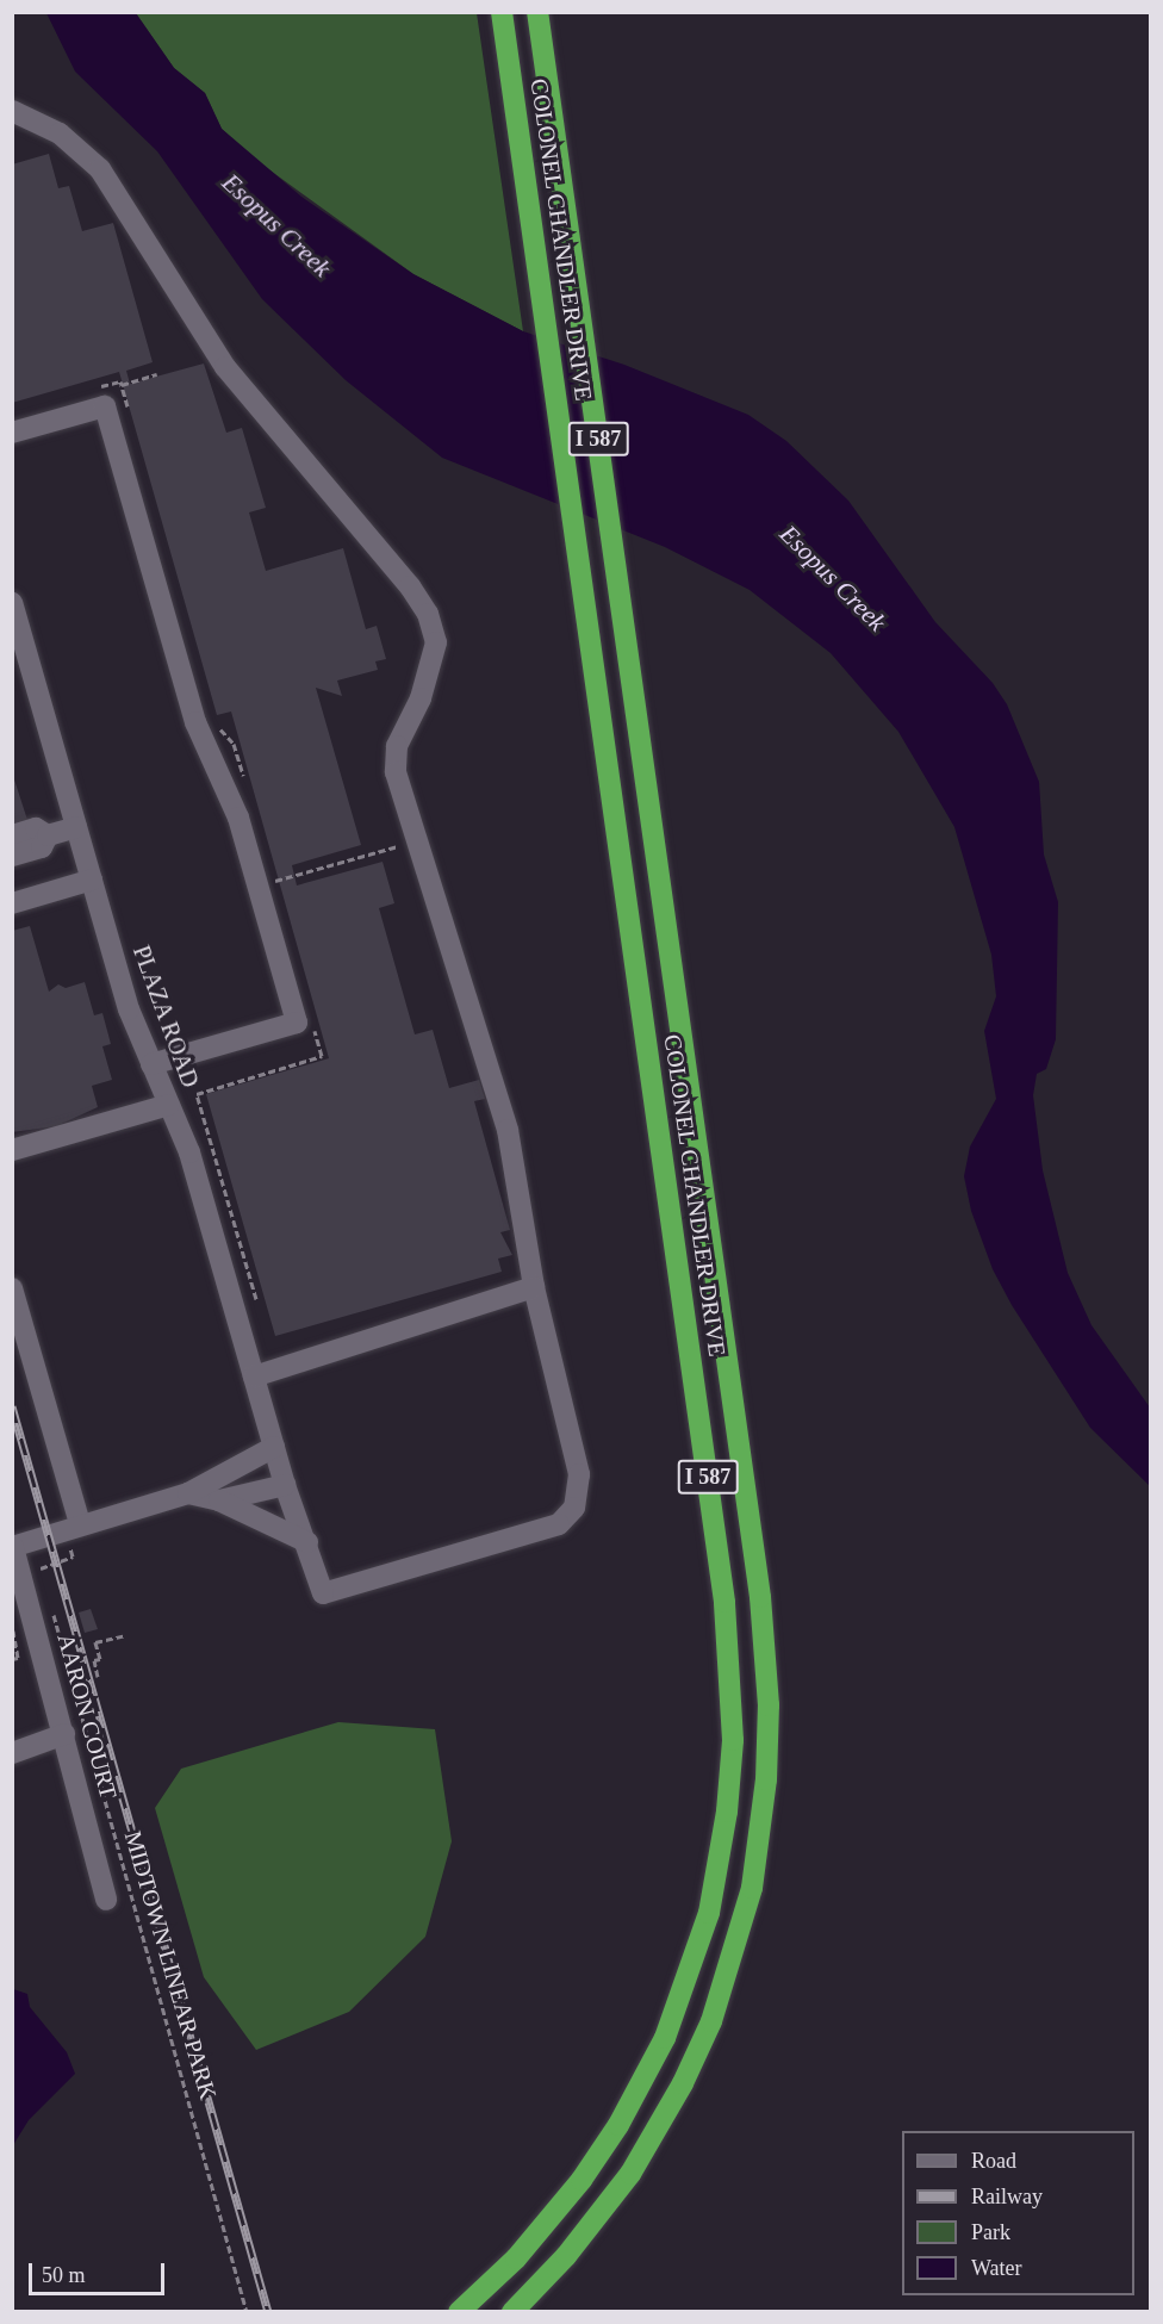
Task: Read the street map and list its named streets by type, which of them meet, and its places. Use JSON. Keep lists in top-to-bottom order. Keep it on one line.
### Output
{"streets":{"highway":["COLONEL CHANDLER DRIVE","I 587"],"street":["PLAZA ROAD","AARON COURT"],"path":["MIDTOWN LINEAR PARK"]},"water":["Esopus Creek"],"legend":["Road","Railway","Park","Water"],"scale_bar":"50 m"}
